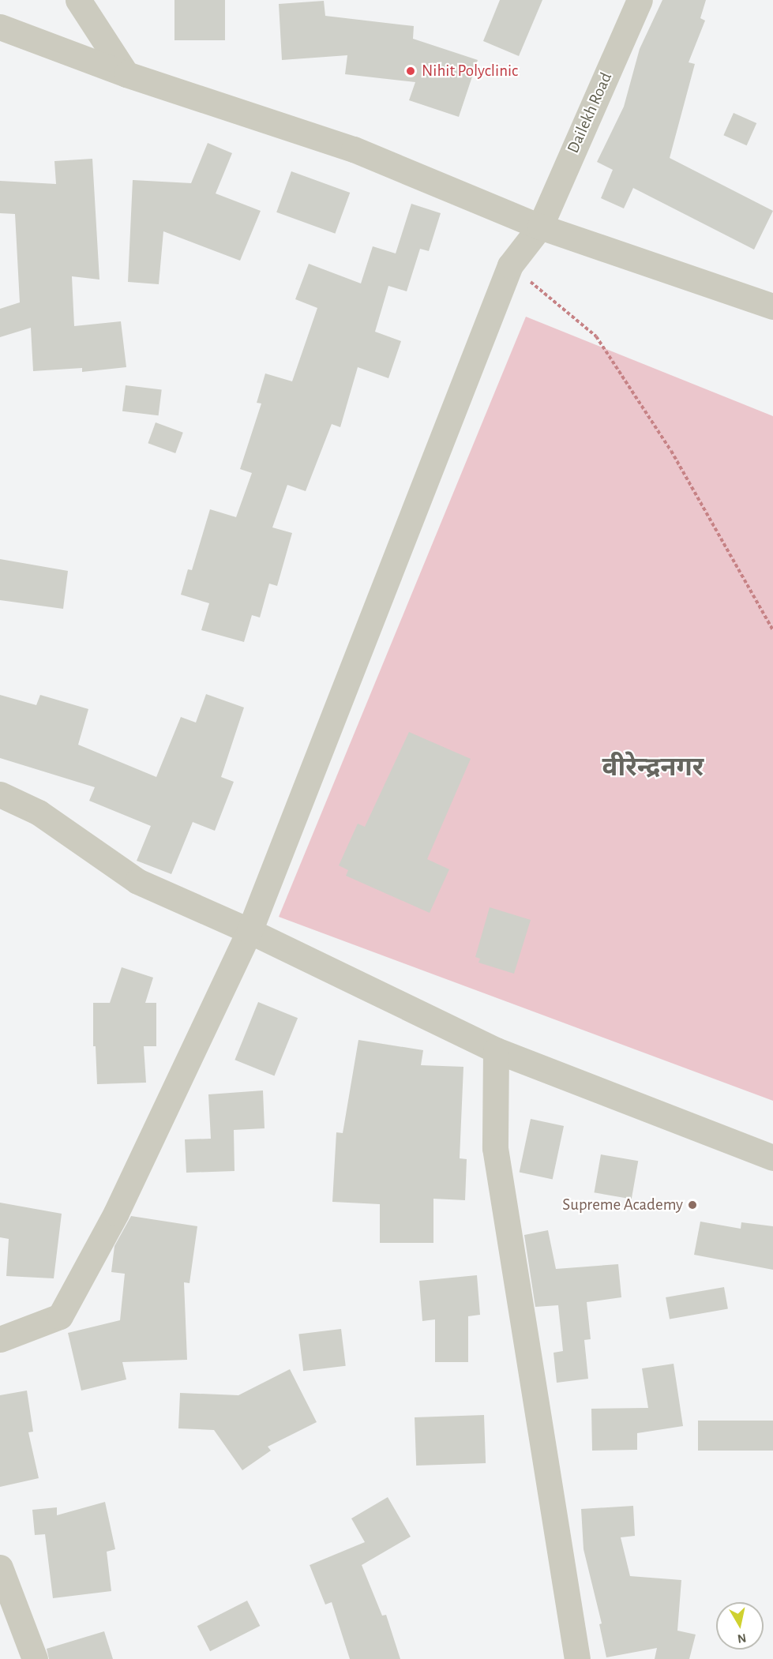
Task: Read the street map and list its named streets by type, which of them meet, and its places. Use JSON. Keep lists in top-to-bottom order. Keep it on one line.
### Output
{"streets":{"street":["Dailekh Road"]},"districts":["वीरेन्द्रनगर"],"places":["Nihit Polyclinic","Supreme Academy"],"north":"bottom"}
